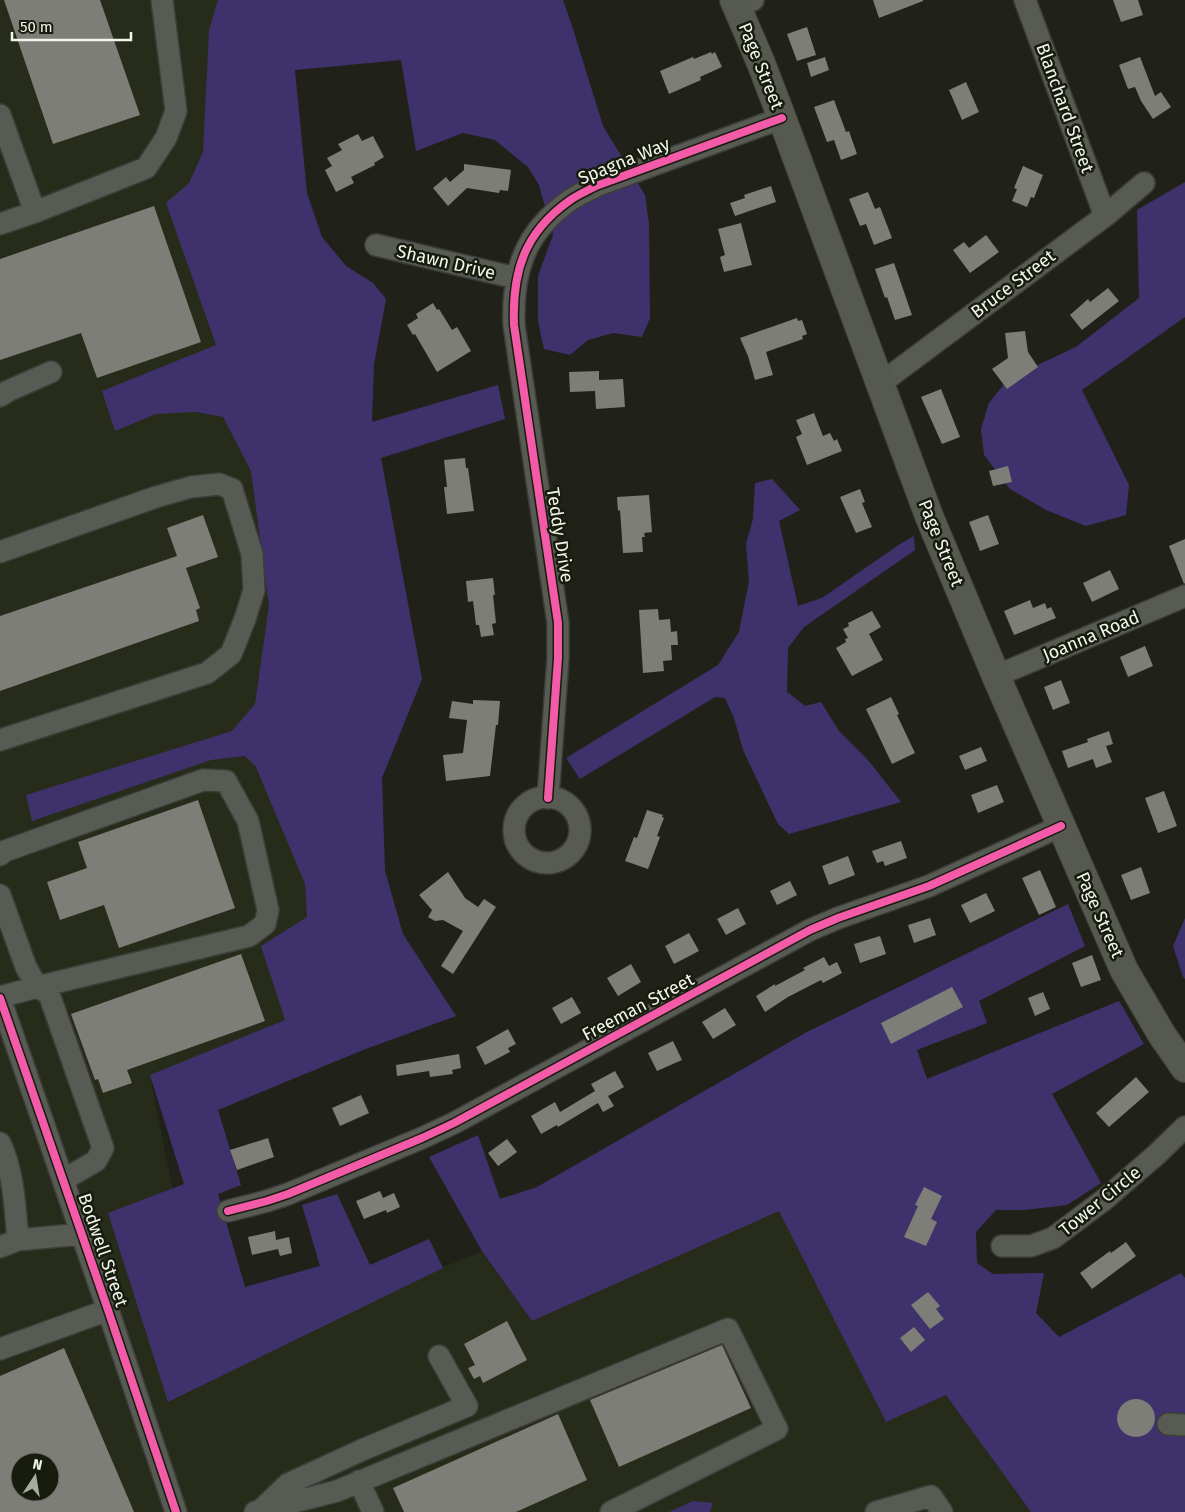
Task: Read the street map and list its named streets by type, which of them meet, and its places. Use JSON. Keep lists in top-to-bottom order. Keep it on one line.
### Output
{"streets":{"main road":["Page Street"],"street":["Blanchard Street","Spagna Way","Shawn Drive","Bruce Street","Teddy Drive","Joanna Road","Freeman Street","Tower Circle","Bodwell Street"]},"crossings":[["Page Street","Spagna Way"],["Page Street","Bruce Street"],["Page Street","Joanna Road"],["Page Street","Freeman Street"],["Blanchard Street","Bruce Street"],["Spagna Way","Shawn Drive"],["Spagna Way","Teddy Drive"],["Shawn Drive","Teddy Drive"]],"scale_bar":"50 m","north":"top"}
